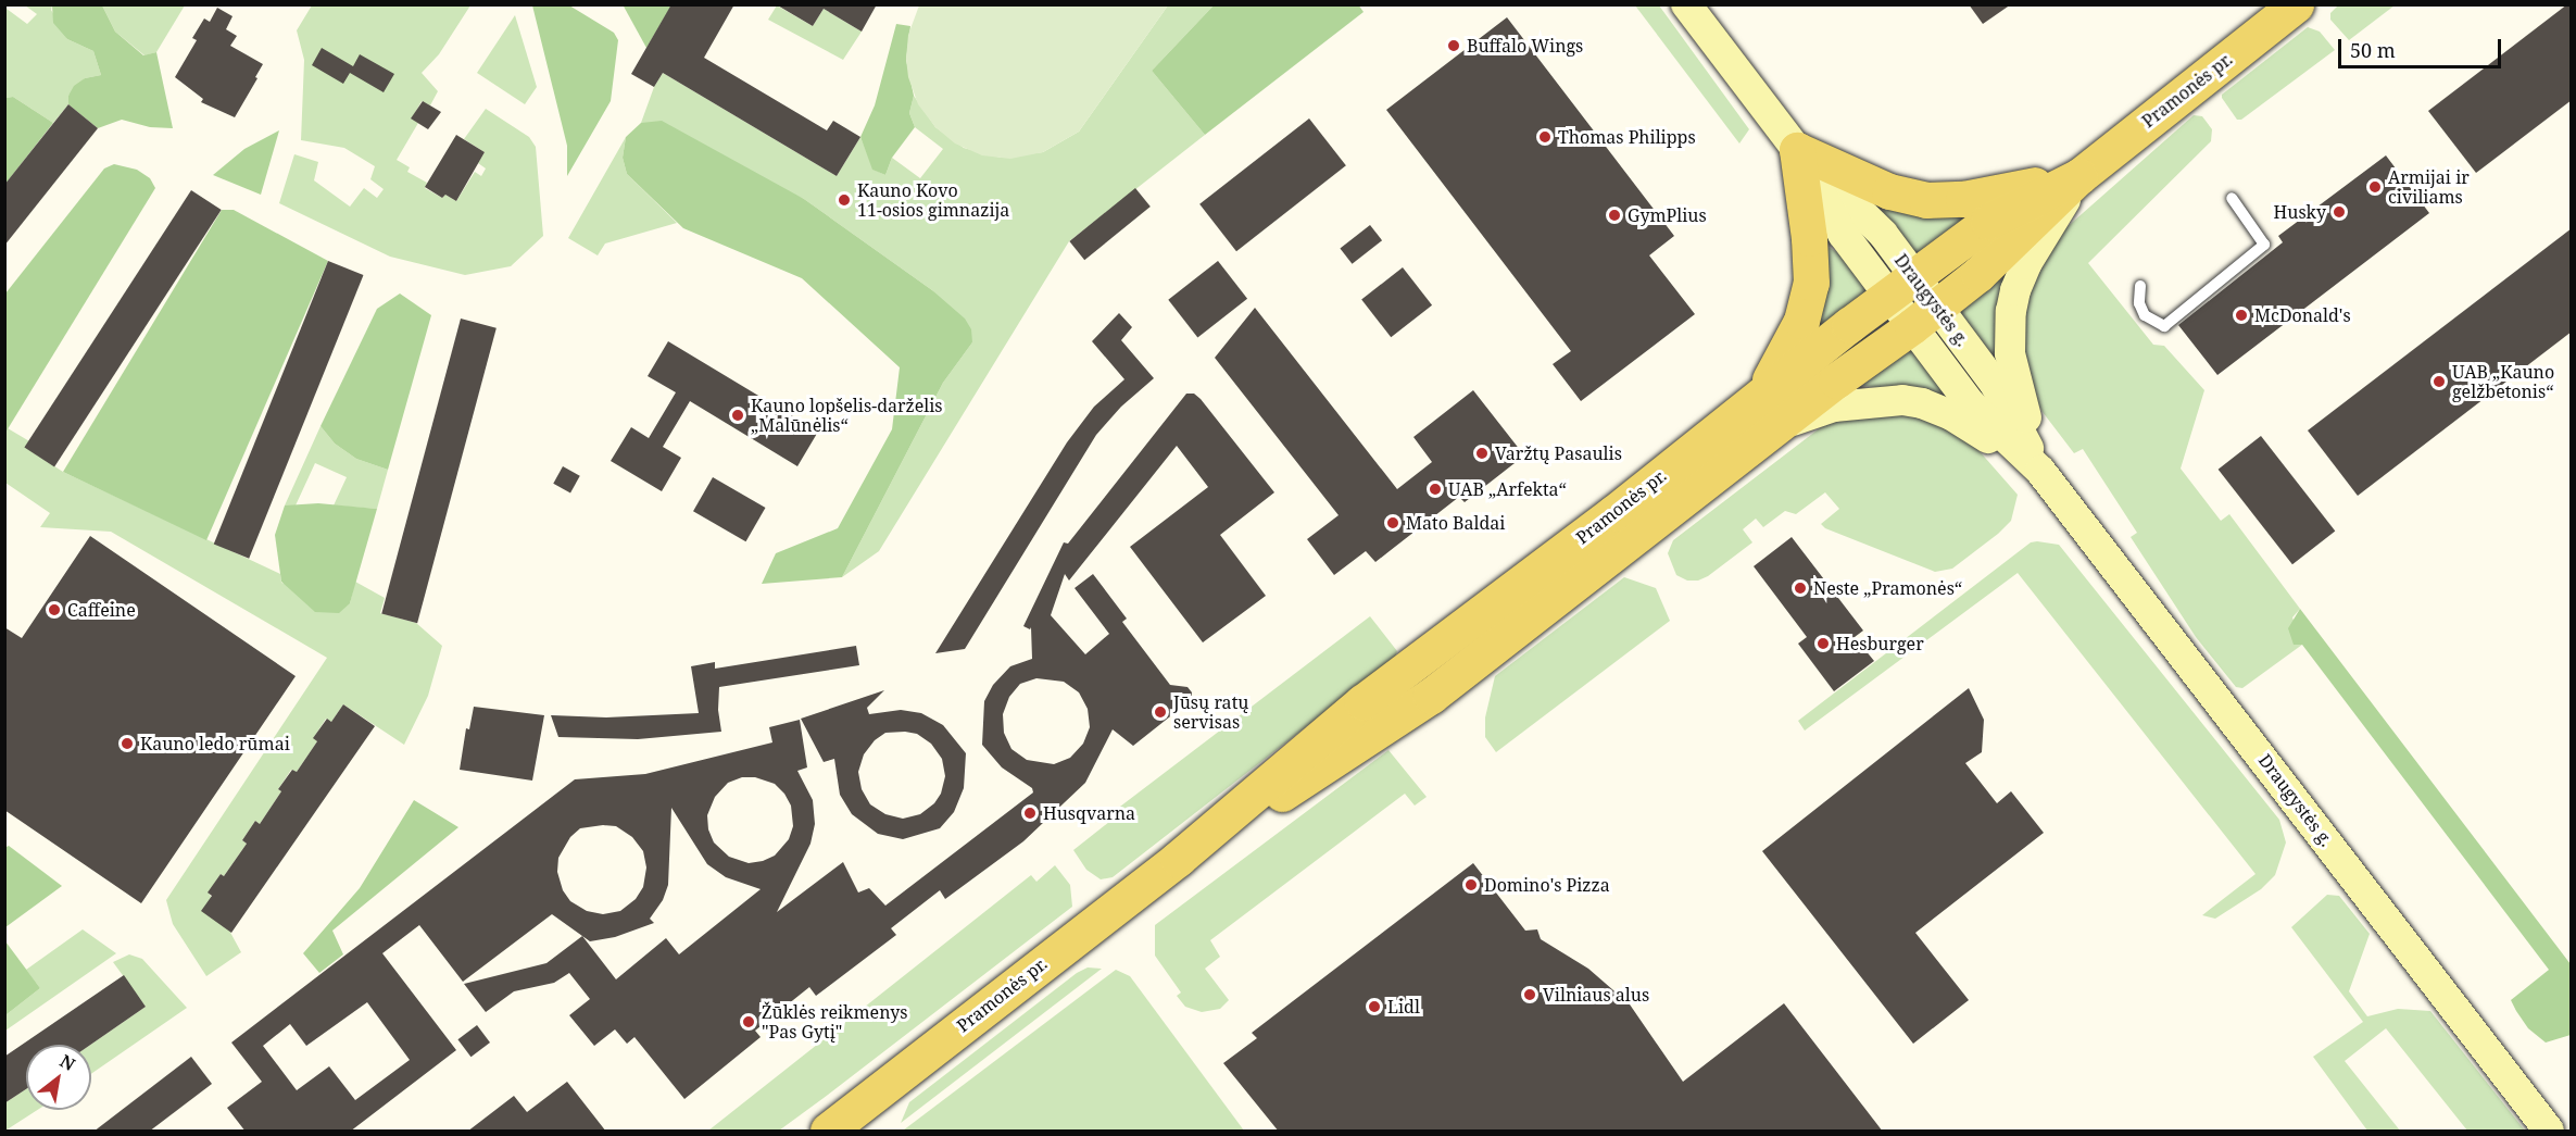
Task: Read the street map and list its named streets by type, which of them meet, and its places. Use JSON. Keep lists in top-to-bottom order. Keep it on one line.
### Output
{"streets":{"main road":["Pramonės pr.","Draugystės g."]},"crossings":[["Pramonės pr.","Draugystės g."]],"places":["Buffalo Wings","Thomas Philipps","Armijai ir civiliams","Kauno Kovo 11-osios gimnazija","Husky","GymPlius","McDonald's","UAB „Kauno gelžbetonis“","Kauno lopšelis-darželis „Malūnėlis“","Varžtų Pasaulis","UAB „Arfekta“","Mato Baldai","Neste „Pramonės“","Caffeine","Hesburger","Jūsų ratų servisas","Kauno ledo rūmai","Husqvarna","Domino's Pizza","Vilniaus alus","Lidl","Žūklės reikmenys \"Pas Gytį\""],"scale_bar":"50 m","north":"top right"}
